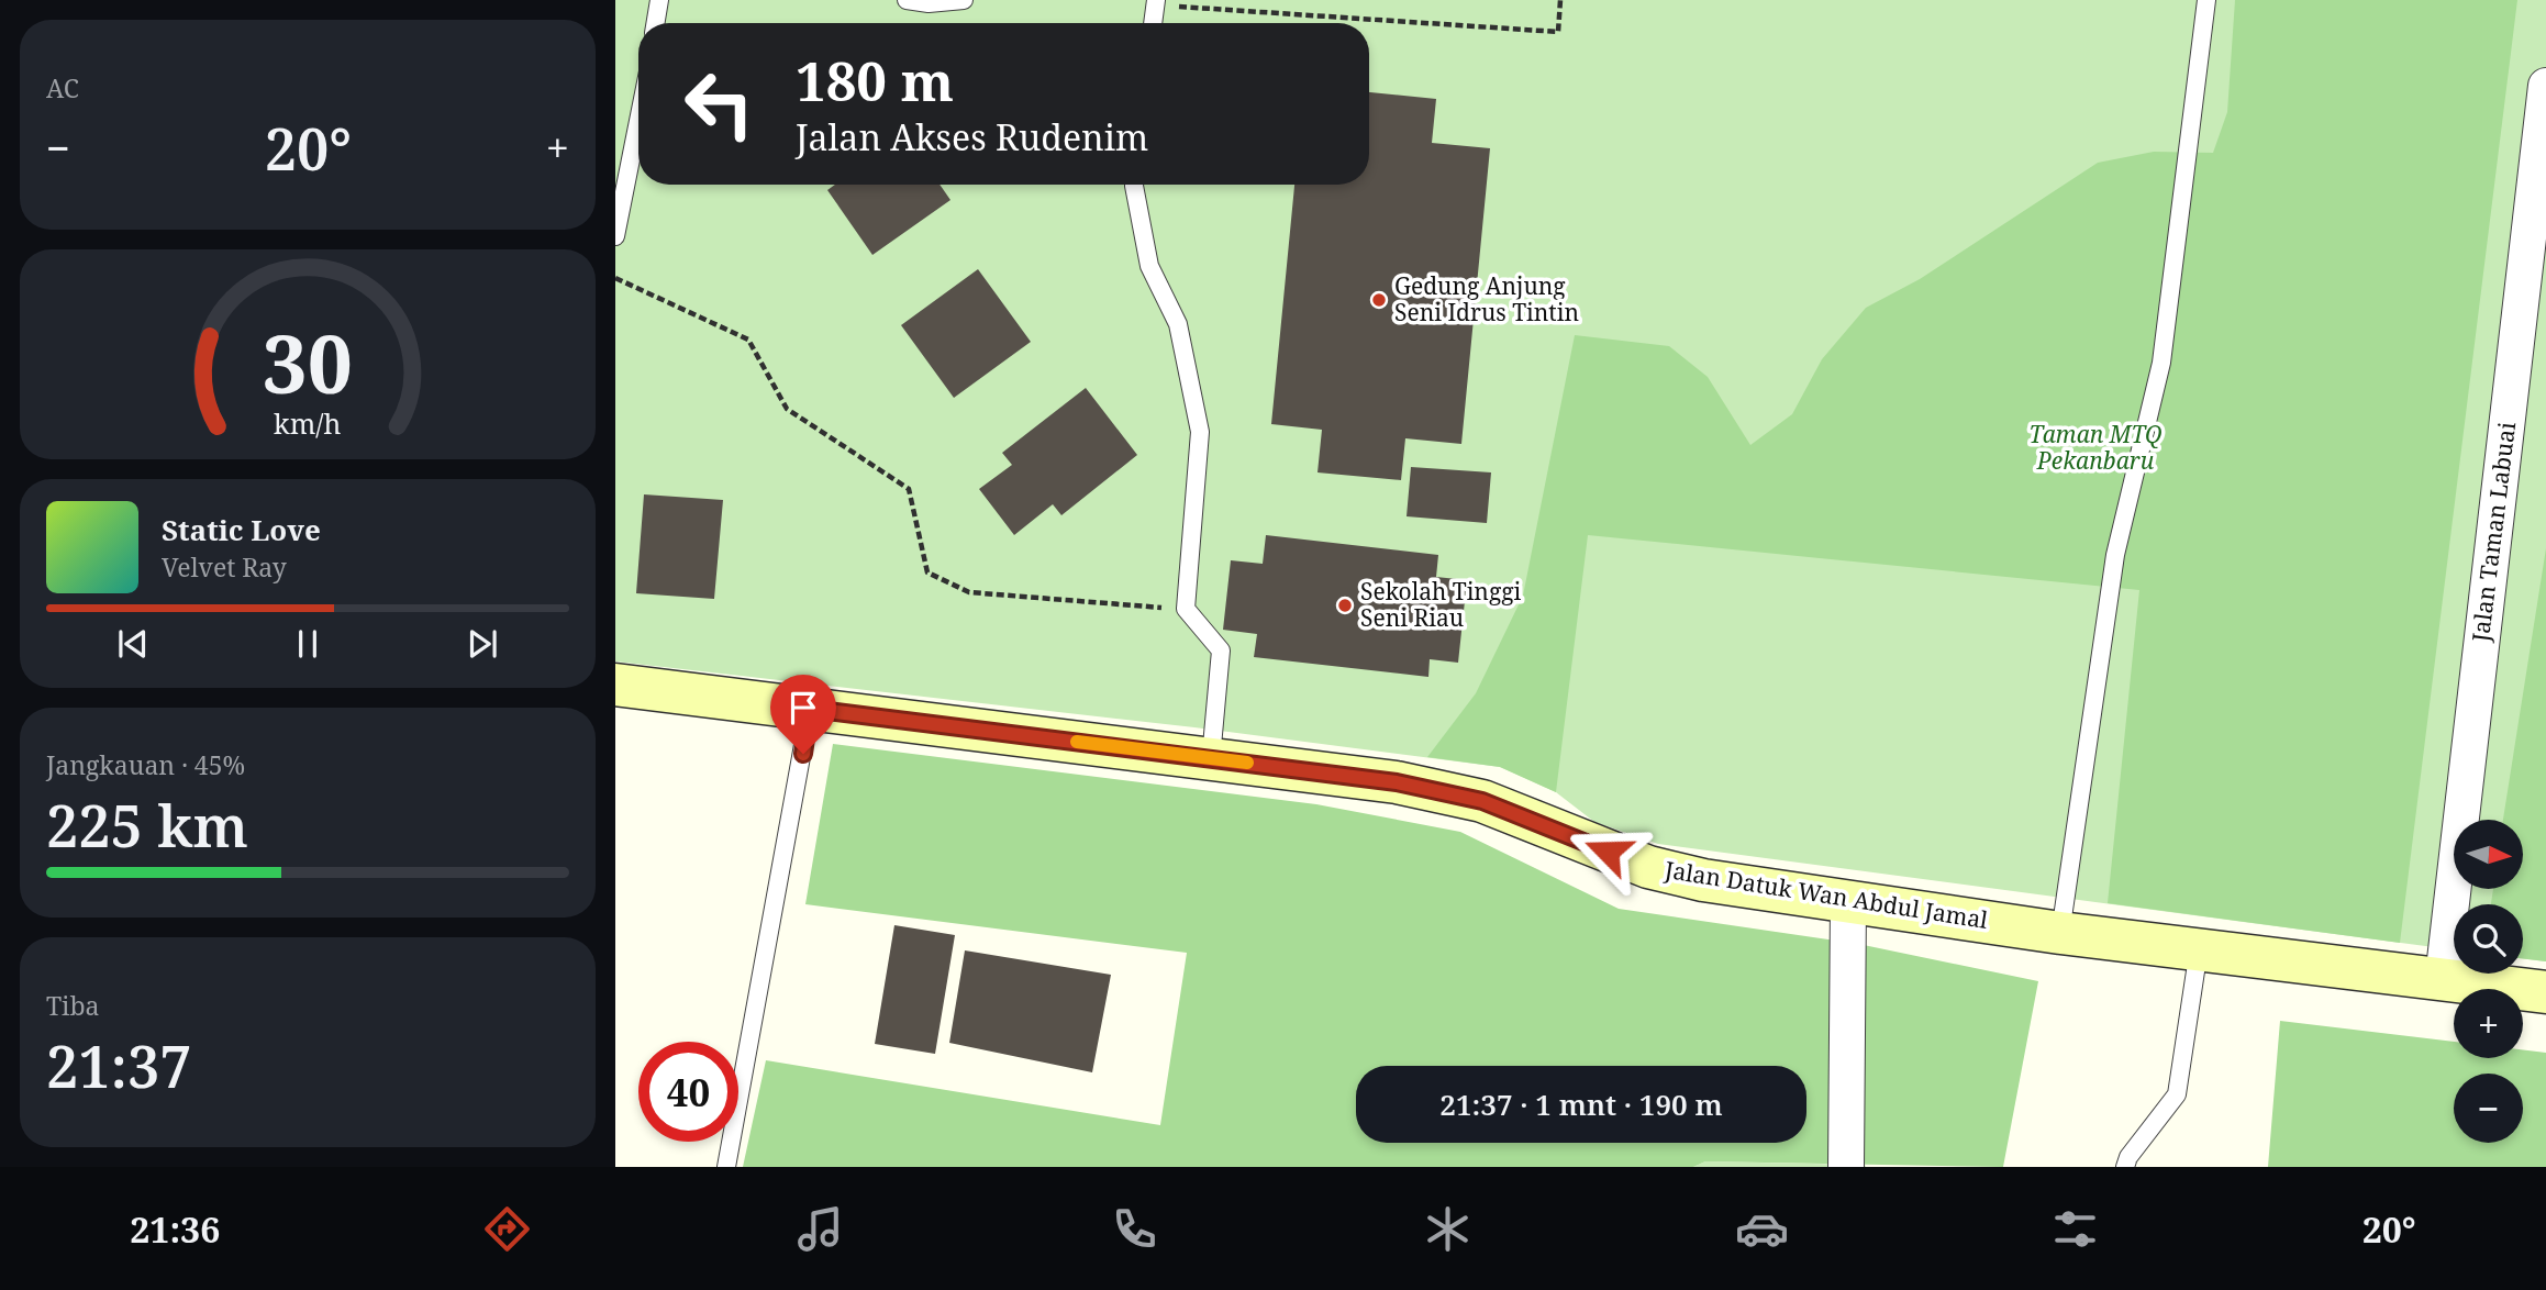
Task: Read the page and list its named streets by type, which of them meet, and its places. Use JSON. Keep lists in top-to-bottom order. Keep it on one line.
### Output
{"streets":{"street":["Jalan Taman Labuai","Jalan Datuk Wan Abdul Jamal"]},"crossings":[["Jalan Taman Labuai","Jalan Datuk Wan Abdul Jamal"]],"parks":["Taman MTQ Pekanbaru"],"places":["Gedung Anjung Seni Idrus Tintin","Sekolah Tinggi Seni Riau"],"north":"right","page":{"tile":["AC",["Jangkauan · 45%","225 km"],["Tiba","21:37"]],"turn":["180 m","Jalan Akses Rudenim"],"heat":["−","20°","+"],"song":["Static Love","Velvet Ray"],"map_buttons":["+","−"],"limit":"40","trip":"21:37 · 1 mnt · 190 m","tabs":["21:36","20°"],"gauge":["30","km/h"]}}
